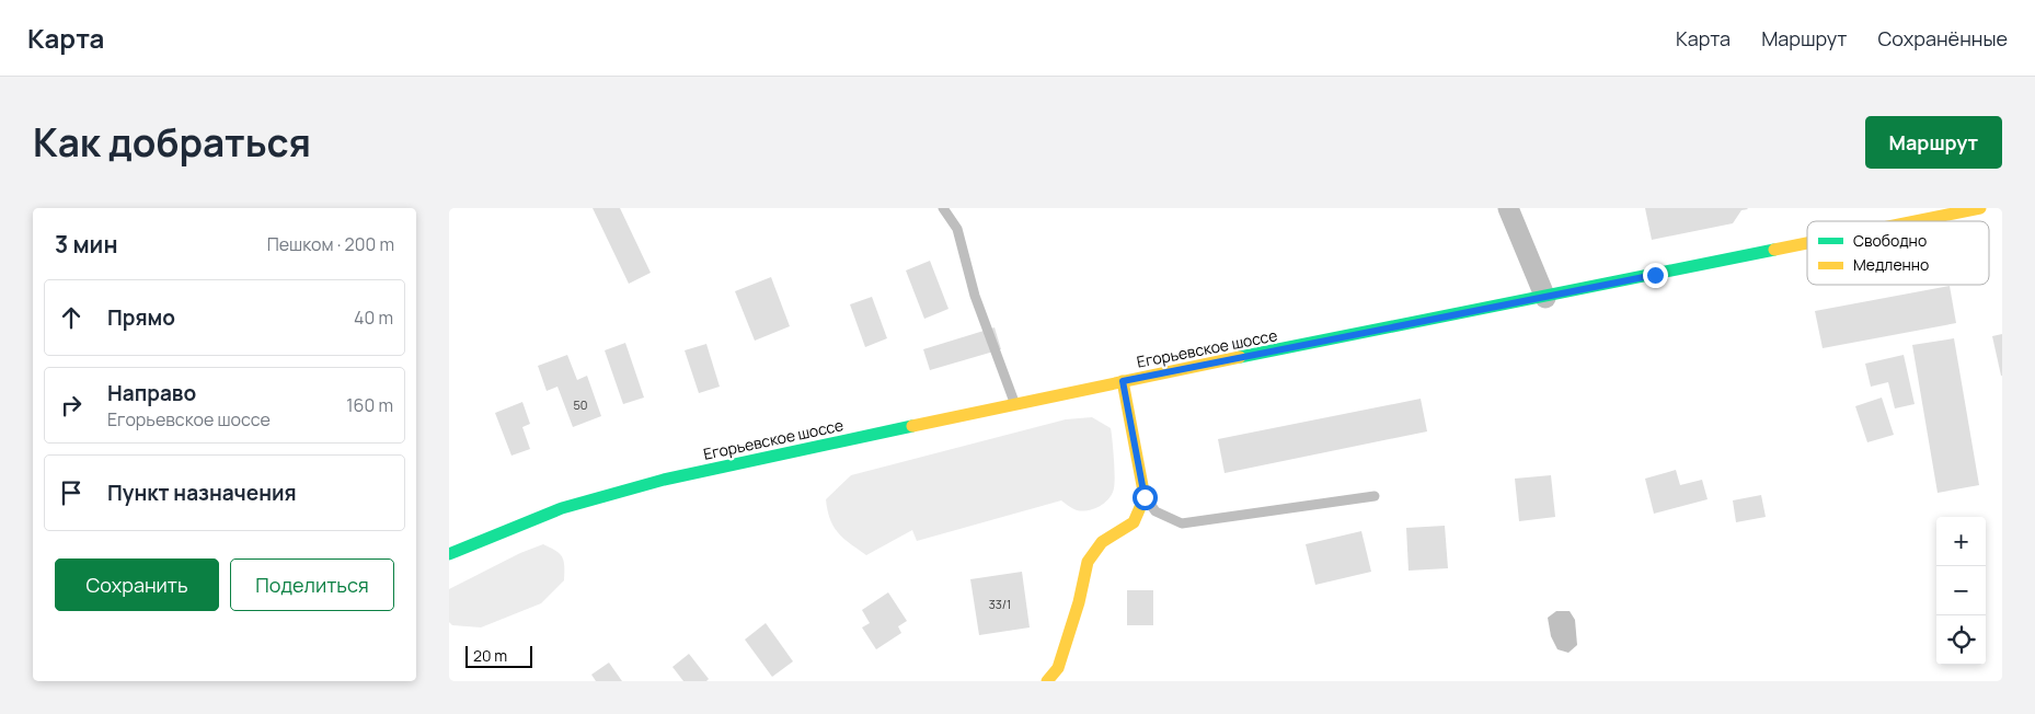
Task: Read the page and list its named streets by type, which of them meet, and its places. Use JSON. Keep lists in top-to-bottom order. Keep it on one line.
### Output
{"streets":{"main road":["Егорьевское шоссе"]},"house_numbers":["50","33/1"],"legend":["Свободно","Медленно"],"scale_bar":"20 m","page":{"header":"Карта","nav":["Карта","Маршрут","Сохранённые"],"title":"Как добраться","buttons":["Маршрут",["Сохранить","Поделиться"]],"heading":["3 мин","Пешком · 200 m"],"list":[["Прямо","40 m"],["Направо","Егорьевское шоссе","160 m"],"Пункт назначения"],"map_buttons":["+","−"],"scale":"20 m"}}
